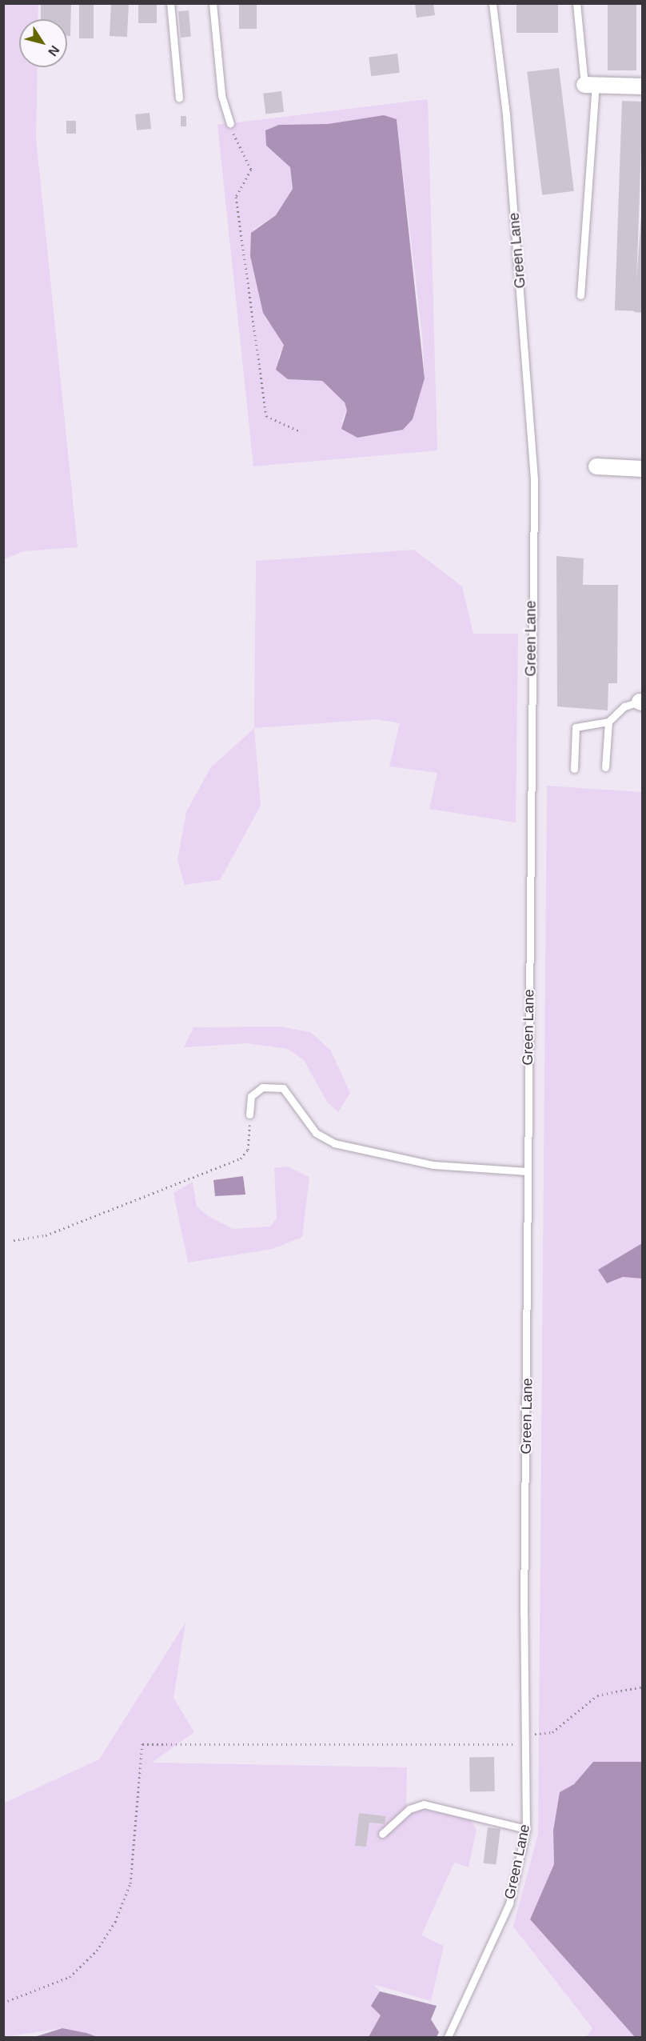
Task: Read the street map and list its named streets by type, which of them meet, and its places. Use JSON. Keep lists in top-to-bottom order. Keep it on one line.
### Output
{"streets":{"lane":["Green Lane"]},"north":"bottom right"}
